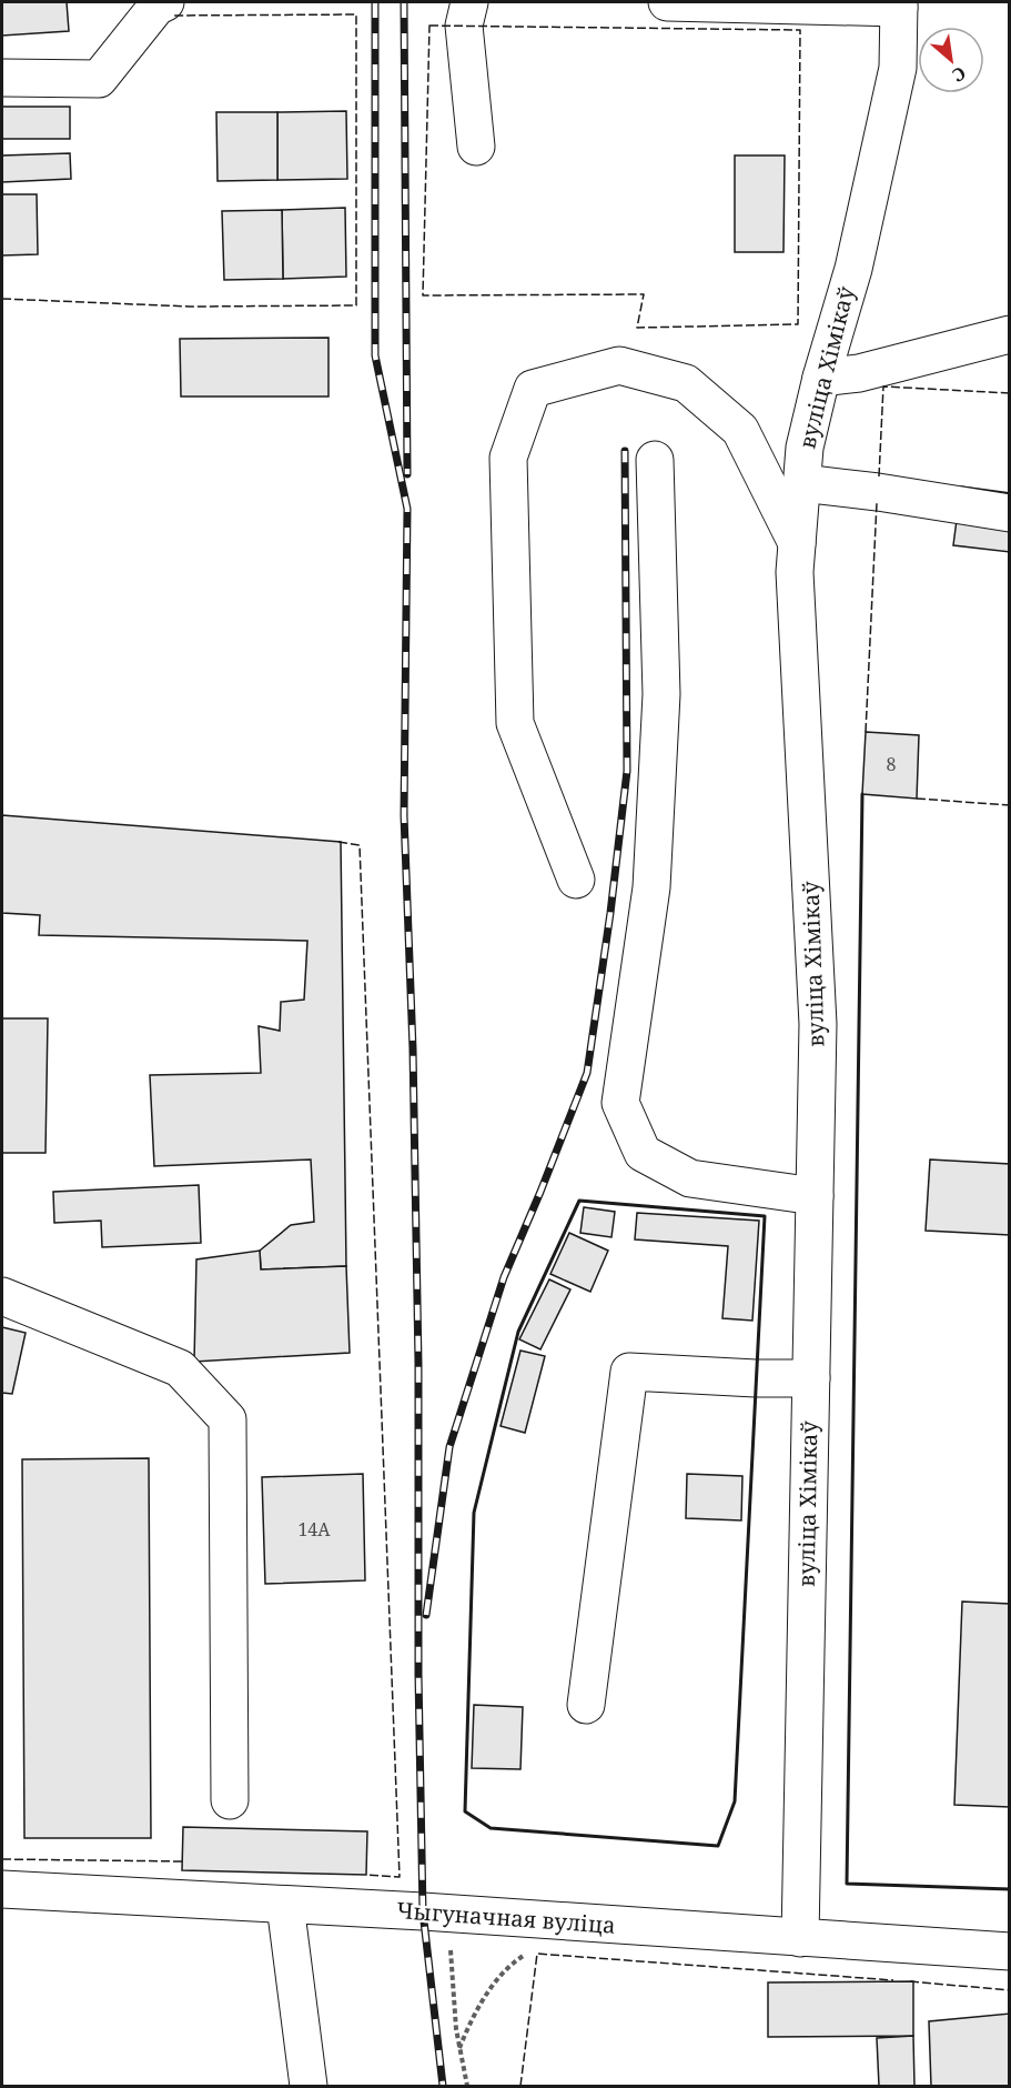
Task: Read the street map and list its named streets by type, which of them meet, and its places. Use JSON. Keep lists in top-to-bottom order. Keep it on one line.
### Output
{"streets":{"street":["вуліца Хімікаў","Чыгуначная вуліца"]},"crossings":[["вуліца Хімікаў","Чыгуначная вуліца"]],"house_numbers":["8","14А"],"north":"bottom right"}
